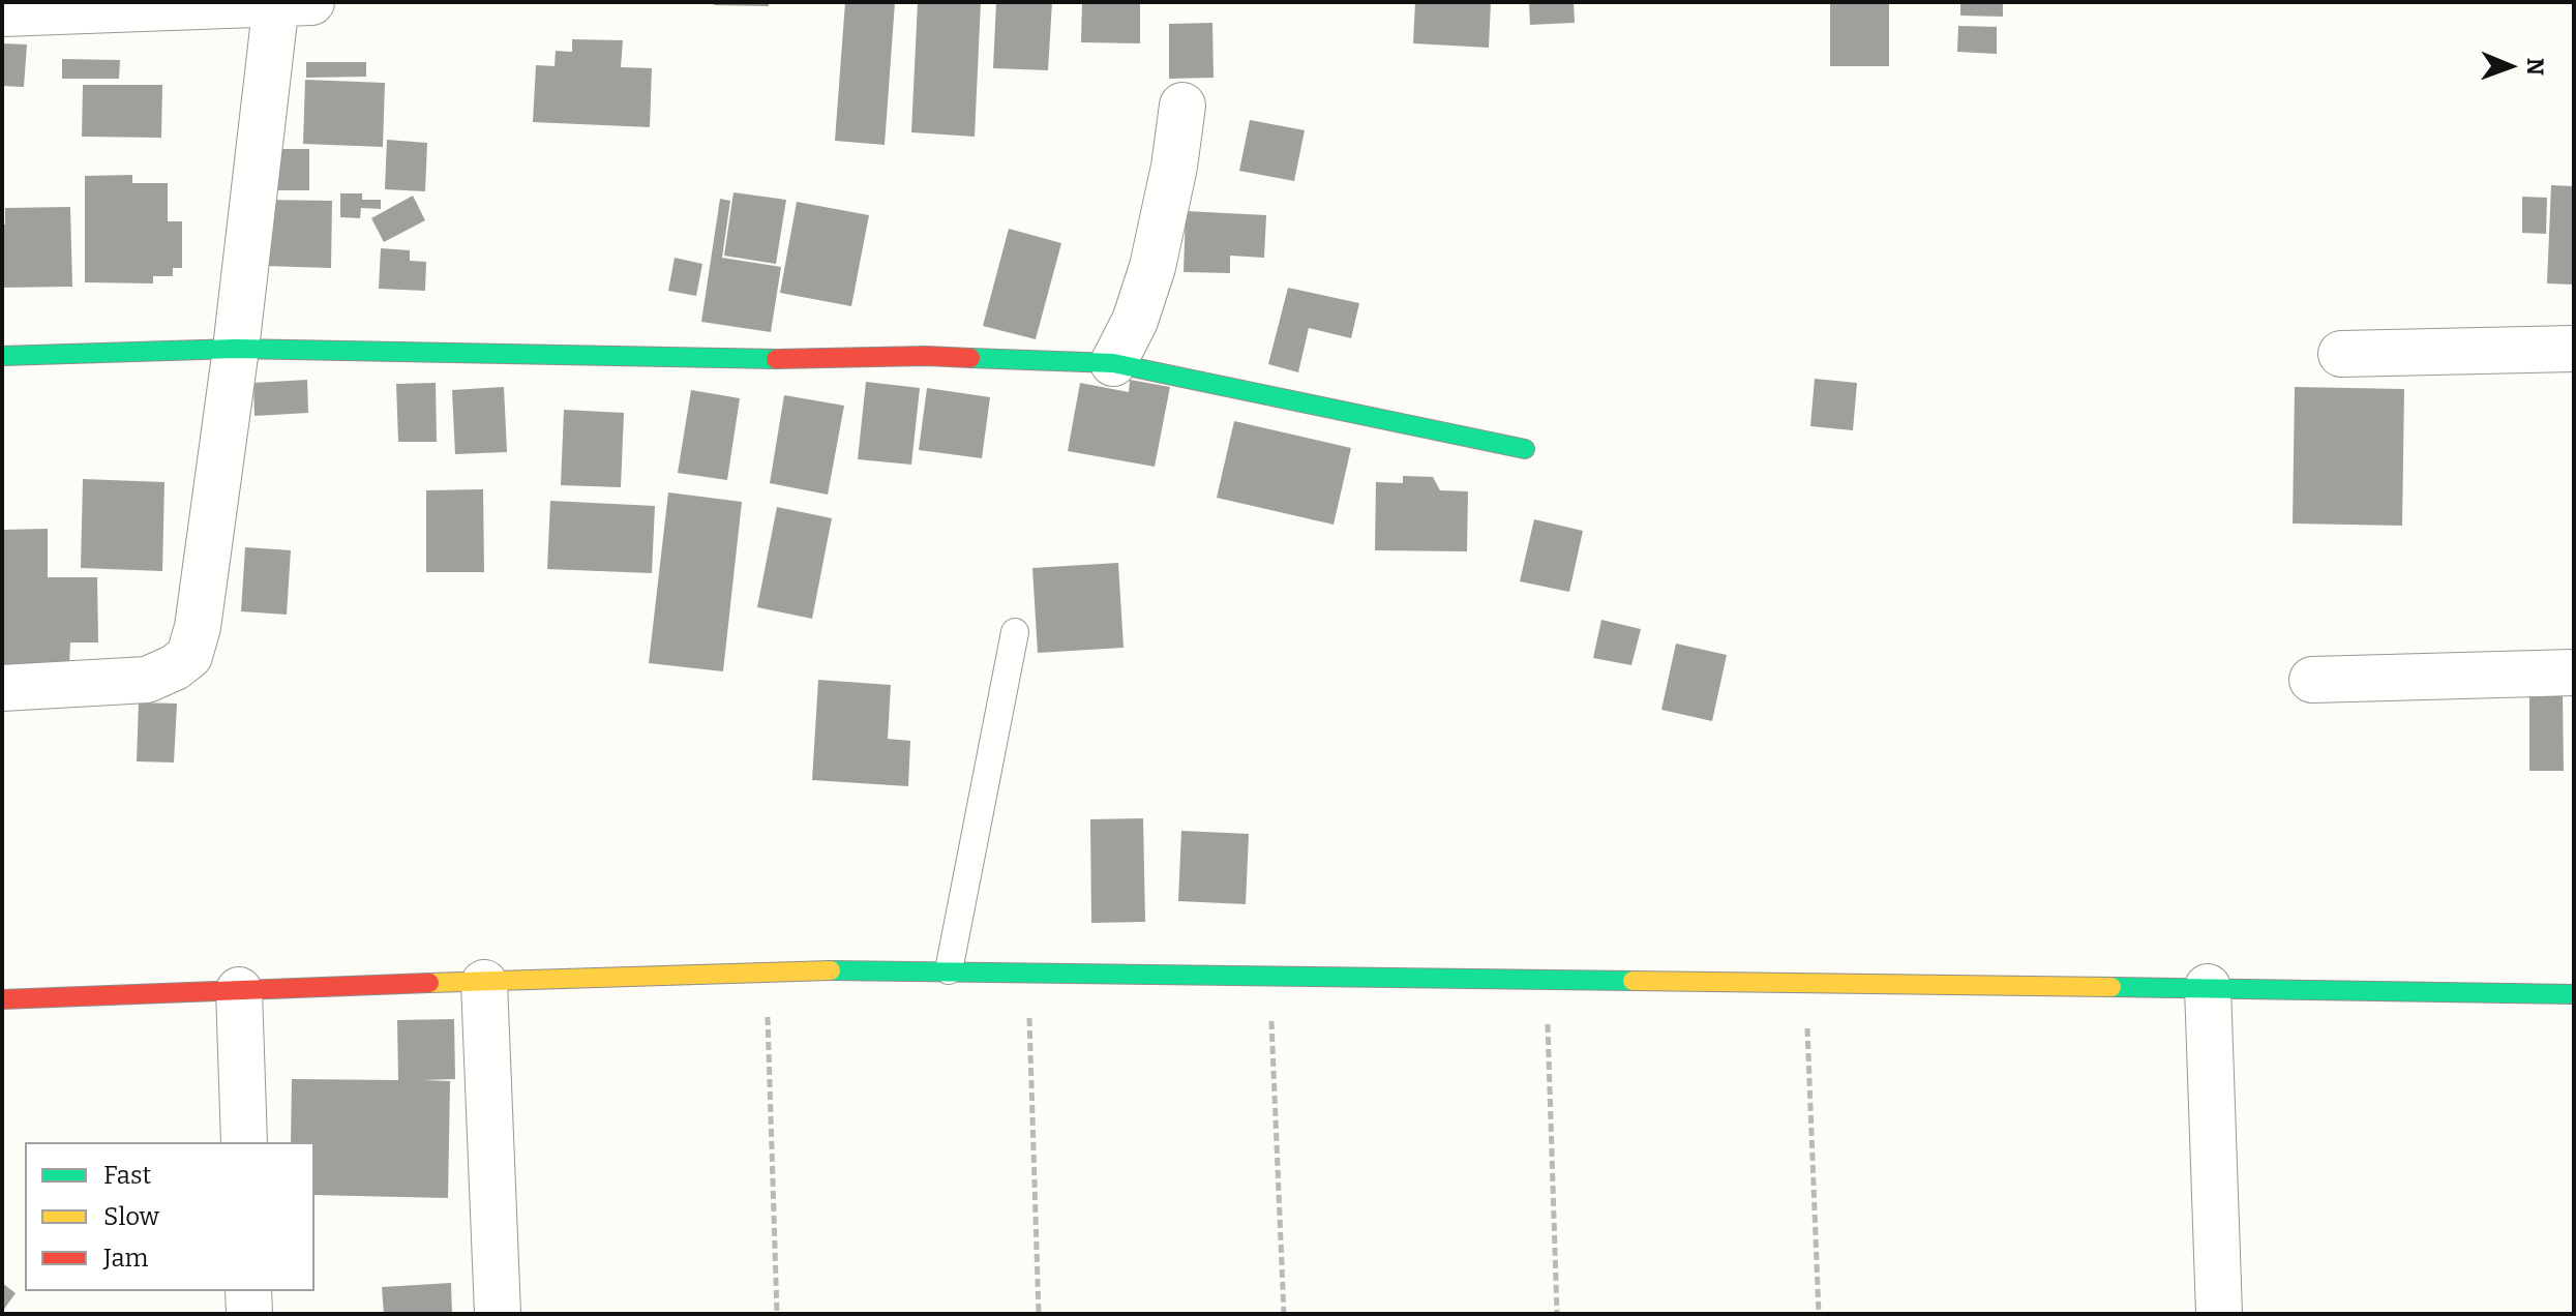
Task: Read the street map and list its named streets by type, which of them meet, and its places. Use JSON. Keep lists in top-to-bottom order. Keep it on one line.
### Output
{"legend":["Fast","Slow","Jam"],"north":"right"}
